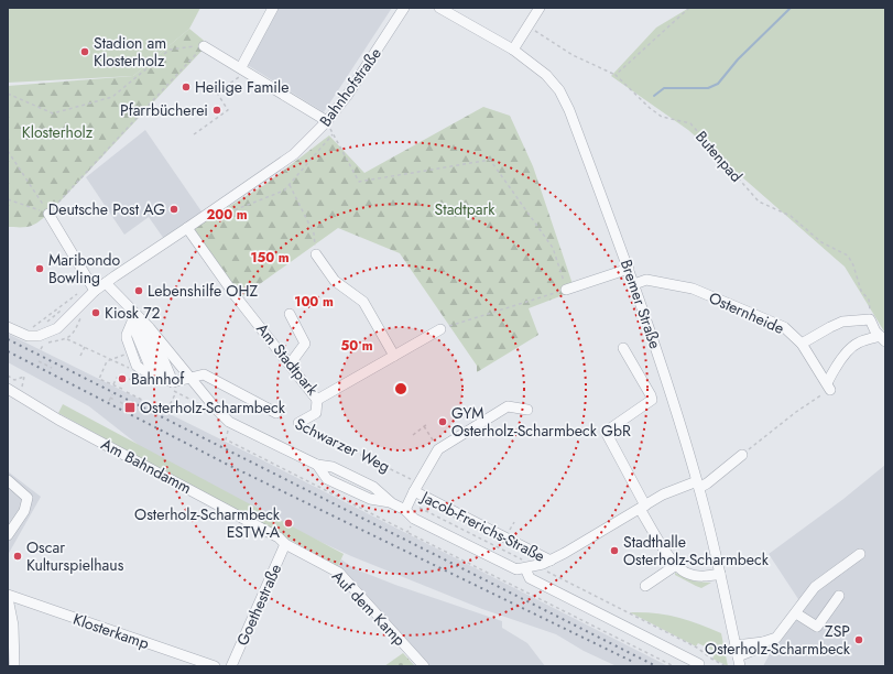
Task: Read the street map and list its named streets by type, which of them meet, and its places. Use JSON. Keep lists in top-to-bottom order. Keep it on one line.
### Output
{"streets":{"street":["Bahnhofstraße","Bremer Straße","Osternheide","Am Stadtpark","Schwarzer Weg","Am Bahndamm","Jacob-Frerichs-Straße","Goethestraße","Auf dem Kamp","Klosterkamp"],"path":["Butenpad"]},"crossings":[["Bahnhofstraße","Am Stadtpark"],["Bremer Straße","Osternheide"],["Bremer Straße","Jacob-Frerichs-Straße"],["Schwarzer Weg","Jacob-Frerichs-Straße"],["Am Bahndamm","Goethestraße"],["Am Bahndamm","Auf dem Kamp"],["Goethestraße","Auf dem Kamp"]],"parks":["Klosterholz","Stadtpark"],"places":{"other":["Stadion am Klosterholz","Heilige Famile","Pfarrbücherei","Deutsche Post AG","Maribondo Bowling","Lebenshilfe OHZ","Kiosk 72","Bahnhof","GYM Osterholz-Scharmbeck GbR","Osterholz-Scharmbeck ESTW-A","Stadthalle Osterholz-Scharmbeck","Oscar Kulturspielhaus","ZSP Osterholz-Scharmbeck"],"transit":["Osterholz-Scharmbeck"]},"rings":["200 m","150 m","100 m","50 m"]}
